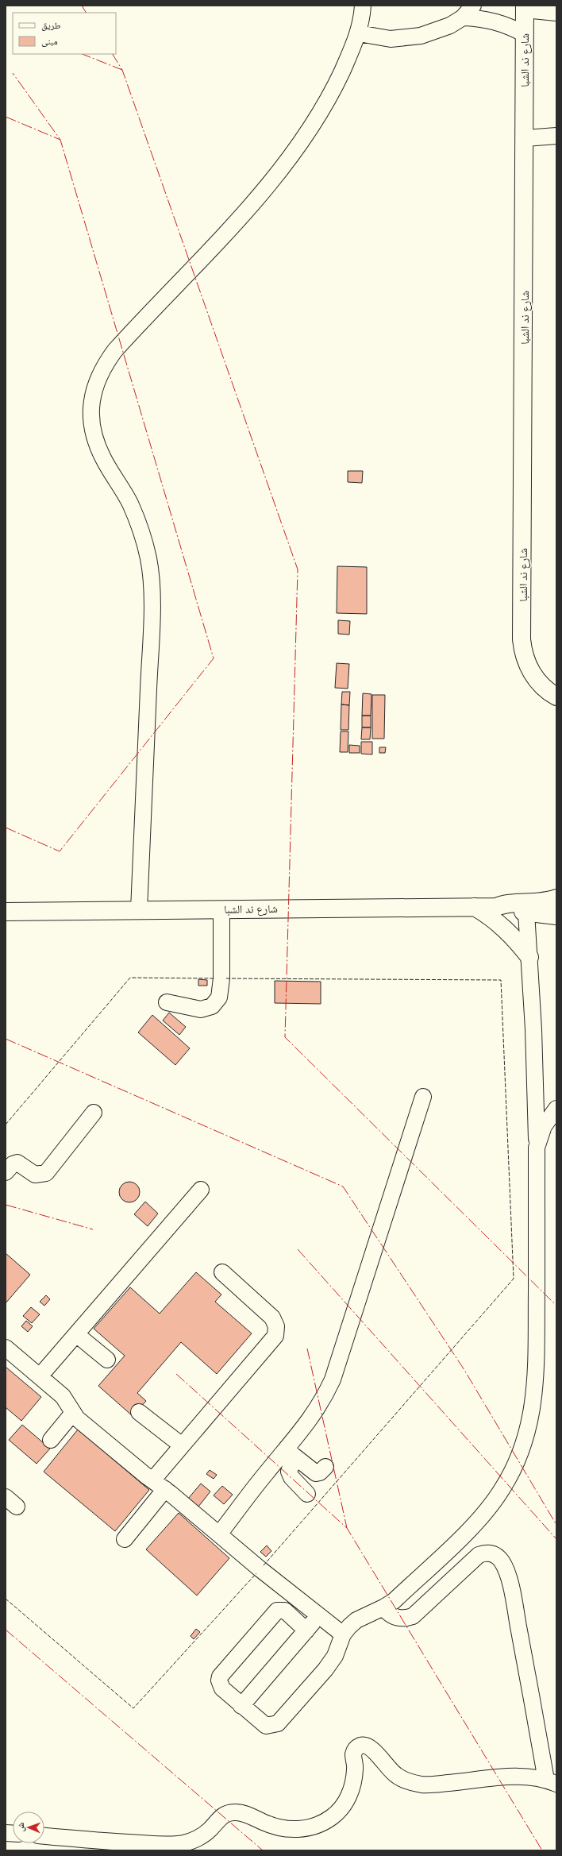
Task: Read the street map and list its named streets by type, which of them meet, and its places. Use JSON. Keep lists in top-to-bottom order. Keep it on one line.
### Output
{"streets":{"main road":["شارع ند الشبا"]},"legend":["طريق","مبنى"],"north":"left"}
